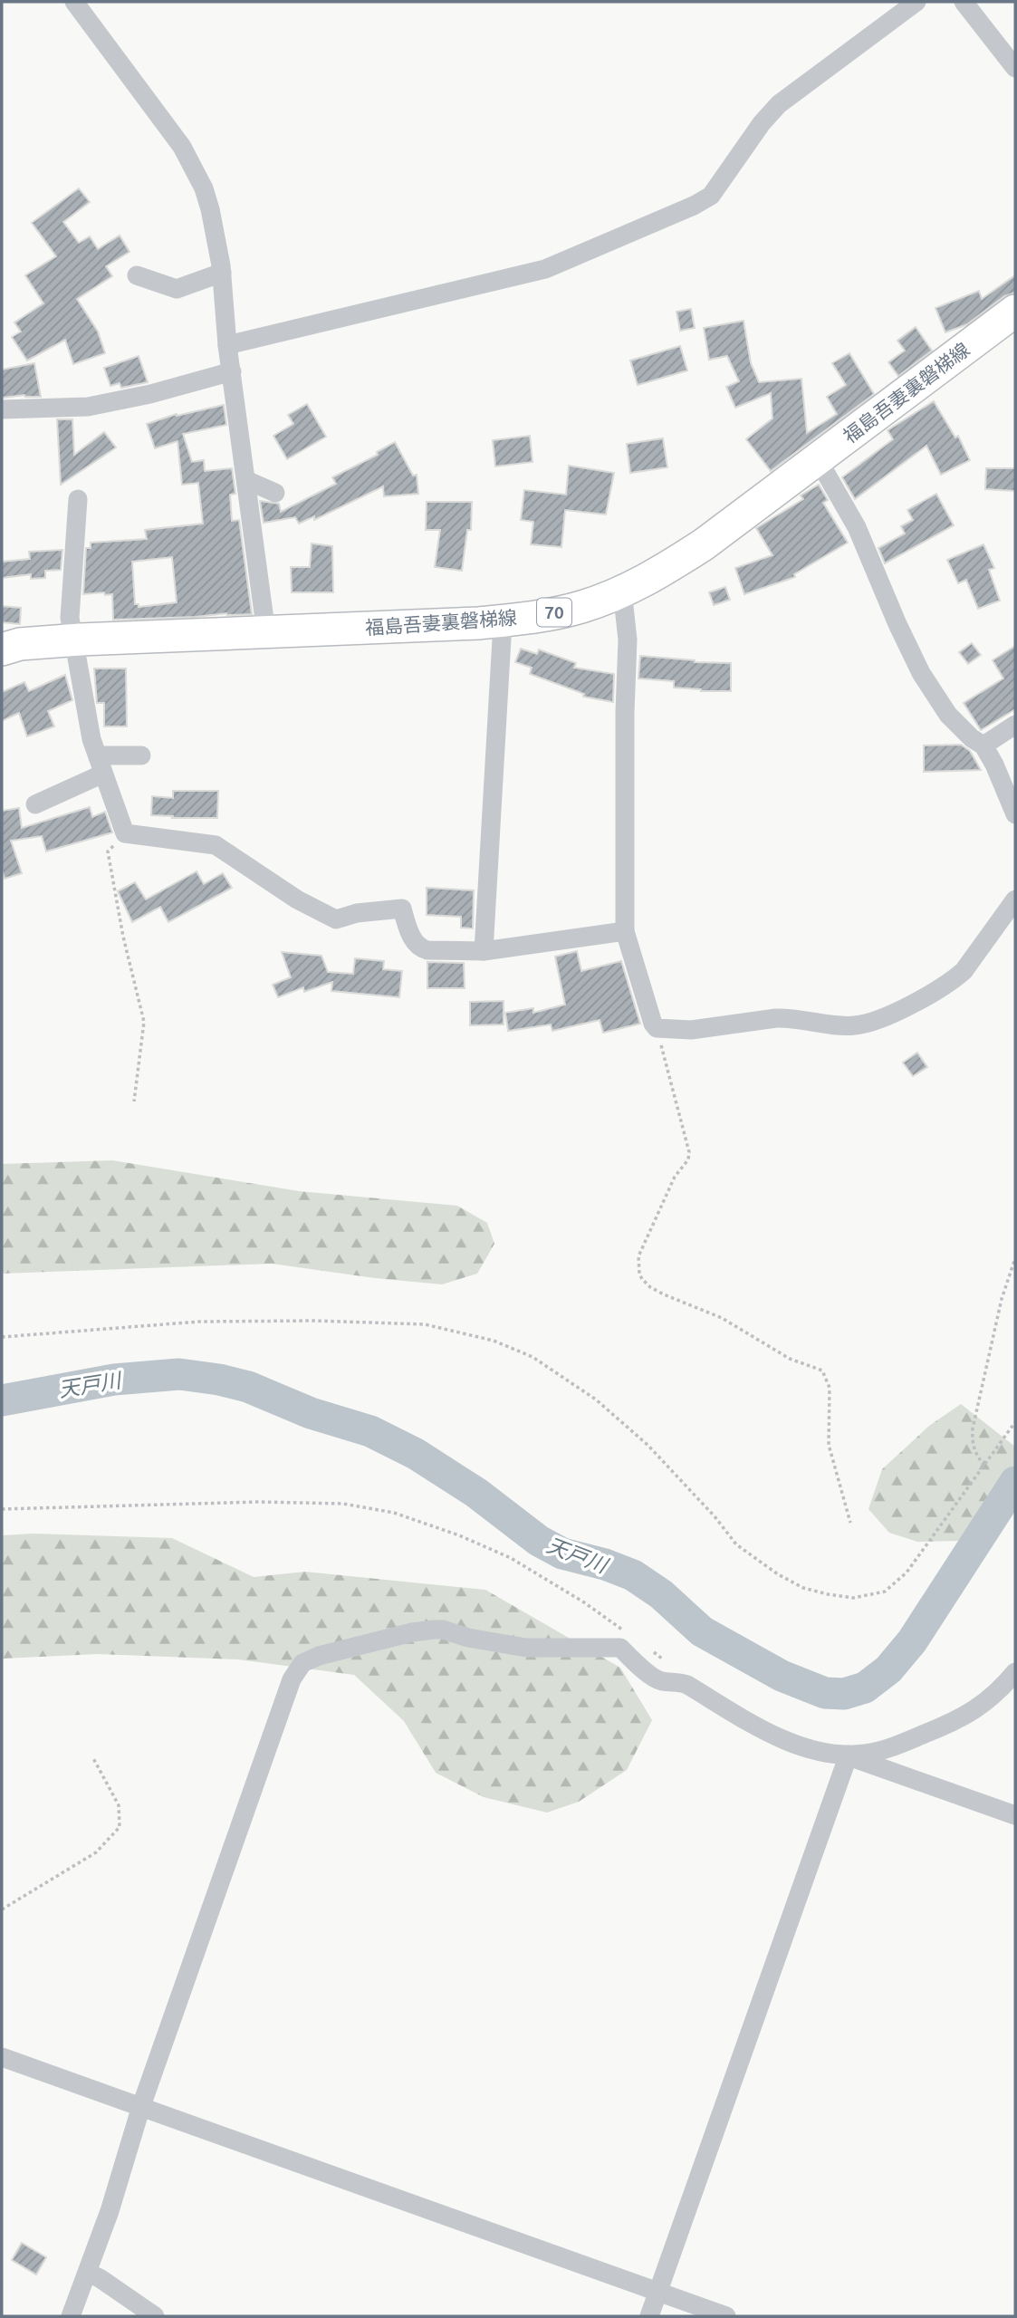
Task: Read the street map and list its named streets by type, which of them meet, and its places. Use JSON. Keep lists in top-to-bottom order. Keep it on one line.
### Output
{"streets":{"main road":["福島吾妻裏磐梯線","70"]},"water":["天戸川"]}
